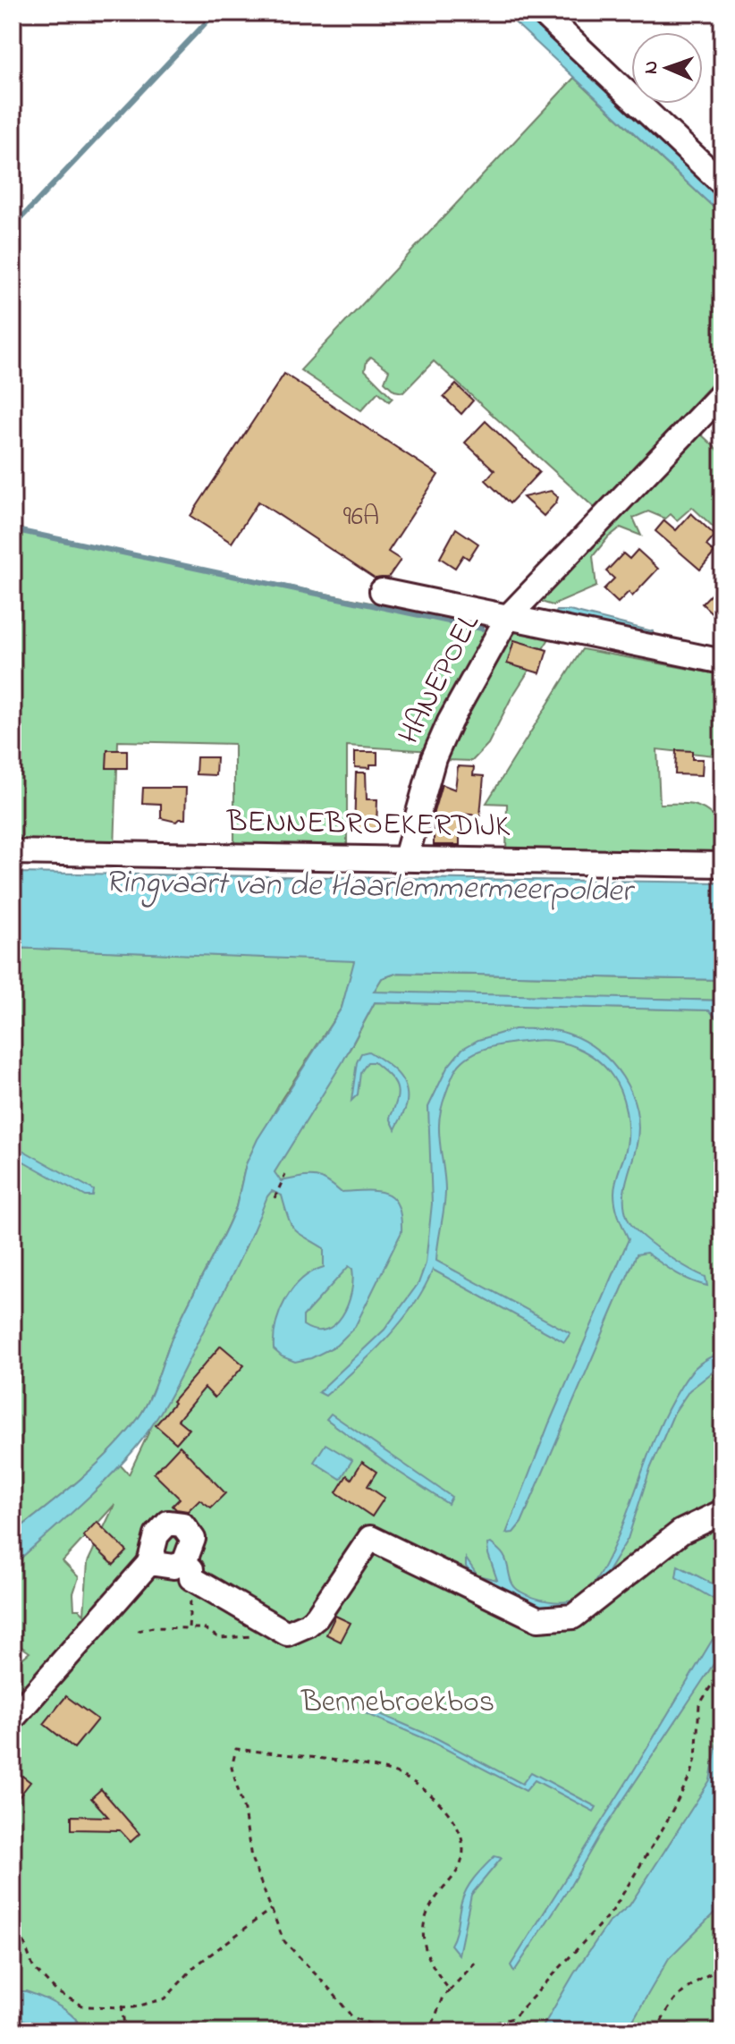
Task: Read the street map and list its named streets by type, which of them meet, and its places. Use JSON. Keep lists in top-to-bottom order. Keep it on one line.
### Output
{"streets":{"street":["HANEPOEL","BENNEBROEKERDIJK"]},"crossings":[["HANEPOEL","BENNEBROEKERDIJK"]],"water":["Ringvaart van de Haarlemmermeerpolder"],"parks":["Bennebroekbos"],"house_numbers":["96A"],"north":"left"}
